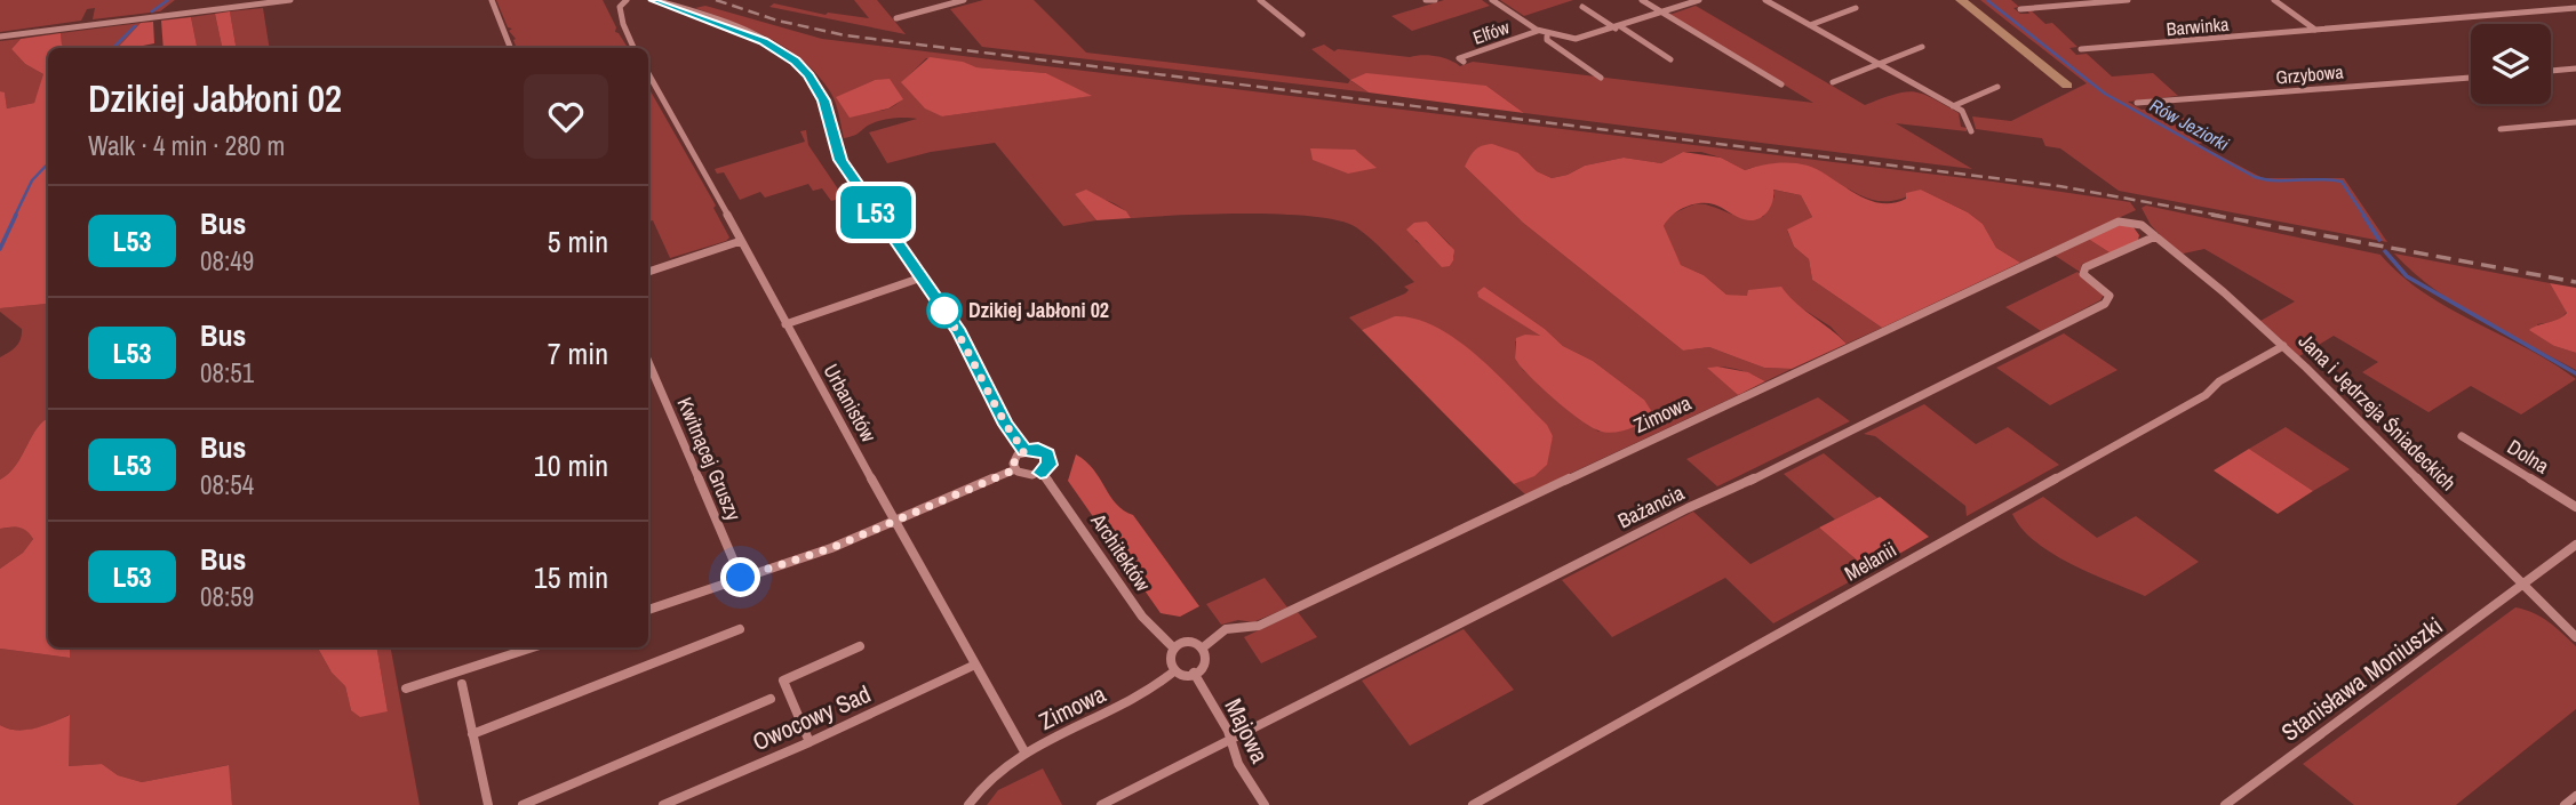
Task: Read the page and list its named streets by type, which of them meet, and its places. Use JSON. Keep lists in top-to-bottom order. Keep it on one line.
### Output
{"streets":{"street":["Barwinka","Elfów","Grzybowa","Urbanistów","Jana i Jędrzeja Śniadeckich","Zimowa","Dolna","Kwitnącej Gruszy","Bażancia","Architektów","Melanii","Stanisława Moniuszki","Owocowy Sad","Majowa"]},"crossings":[["Urbanistów","Zimowa"],["Urbanistów","Owocowy Sad"],["Jana i Jędrzeja Śniadeckich","Zimowa"],["Jana i Jędrzeja Śniadeckich","Bażancia"],["Jana i Jędrzeja Śniadeckich","Melanii"],["Jana i Jędrzeja Śniadeckich","Stanisława Moniuszki"],["Zimowa","Architektów"],["Zimowa","Majowa"],["Bażancia","Majowa"],["Architektów","Majowa"]],"water":["Rów Jeziorki"],"places":["Dzikiej Jabłoni 02"],"lines":["bus line L53"],"page":{"on_map":"L53","heading":["Dzikiej Jabłoni 02","Walk · 4 min · 280 m"],"list":[{"mark":"L53","name":"Bus","note":"08:49","value":"5 min"},{"mark":"L53","name":"Bus","note":"08:51","value":"7 min"},{"mark":"L53","name":"Bus","note":"08:54","value":"10 min"},{"mark":"L53","name":"Bus","note":"08:59","value":"15 min"}]}}
